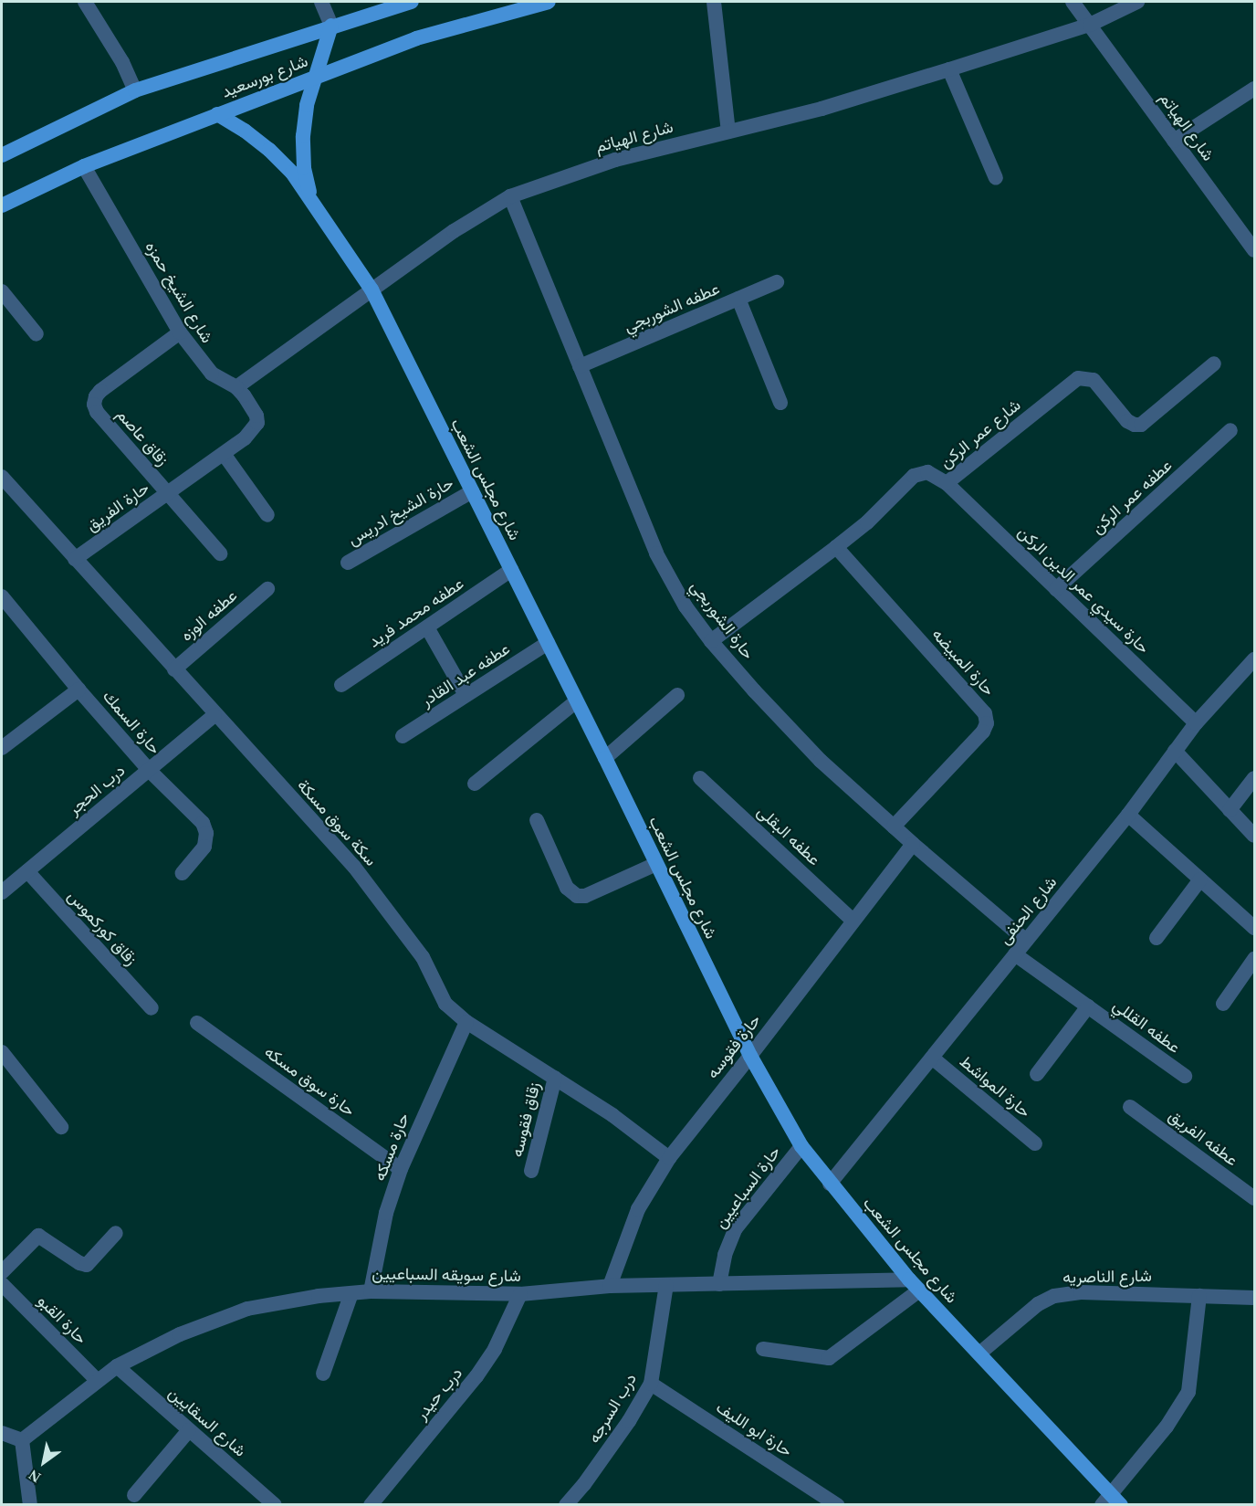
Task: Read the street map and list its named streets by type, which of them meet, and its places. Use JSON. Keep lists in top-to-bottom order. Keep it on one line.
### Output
{"streets":{"main road":["شارع بورسعيد","شارع مجلس الشعب"],"street":["شارع الهياتم","شارع الشيخ حمزه","عطفه الشوربجي","شارع عمر الركن","زقاق عاصم","عطفه عمر الركن","حارة الفريق","حارة الشيخ ادريس","حارة سيدي عمر الدين الركن","عطفه محمد فريد","عطفه الوزه","حارة الشوربجي","حارة المبيضه","عطفه عبد القادر","حارة السمك","درب الحجر","سكة سوق مسكة","عطفه البقلى","شارع الحنفى","زقاق كوركموس","عطفه القللي","حارة فقوسه","حارة سوق مسكه","حارة المواشط","زقاق فقوسه","عطفه الفريق","حارة مسكه","حارة السباعيين","شارع سويقه السباعيين","شارع الناصريه","حارة القبو","درب حيدر","درب السرجه","شارع السقايين","حارة ابو الليف"]},"crossings":[["شارع بورسعيد","شارع الشيخ حمزه"],["شارع بورسعيد","شارع مجلس الشعب"],["شارع الهياتم","شارع الشيخ حمزه"],["شارع الهياتم","شارع مجلس الشعب"],["شارع الهياتم","حارة الشوربجي"],["شارع الشيخ حمزه","زقاق عاصم"],["شارع الشيخ حمزه","حارة الفريق"],["عطفه الشوربجي","حارة الشوربجي"],["شارع عمر الركن","حارة سيدي عمر الدين الركن"],["شارع عمر الركن","حارة الشوربجي"],["شارع عمر الركن","حارة المبيضه"],["زقاق عاصم","حارة الفريق"],["شارع مجلس الشعب","حارة الشيخ ادريس"],["شارع مجلس الشعب","عطفه محمد فريد"],["شارع مجلس الشعب","عطفه عبد القادر"],["شارع مجلس الشعب","شارع الحنفى"],["شارع مجلس الشعب","حارة فقوسه"],["شارع مجلس الشعب","حارة السباعيين"],["شارع مجلس الشعب","شارع سويقه السباعيين"],["شارع مجلس الشعب","شارع الناصريه"],["عطفه عمر الركن","حارة سيدي عمر الدين الركن"],["حارة الفريق","سكة سوق مسكة"],["حارة سيدي عمر الدين الركن","شارع الحنفى"],["عطفه الوزه","سكة سوق مسكة"],["حارة الشوربجي","حارة المبيضه"],["حارة الشوربجي","شارع الحنفى"],["حارة الشوربجي","حارة فقوسه"],["حارة السمك","درب الحجر"],["درب الحجر","سكة سوق مسكة"],["درب الحجر","زقاق كوركموس"],["سكة سوق مسكة","حارة فقوسه"],["سكة سوق مسكة","زقاق فقوسه"],["سكة سوق مسكة","حارة مسكه"],["عطفه البقلى","حارة فقوسه"],["شارع الحنفى","عطفه القللي"],["شارع الحنفى","حارة المواشط"],["حارة فقوسه","شارع سويقه السباعيين"],["حارة سوق مسكه","حارة مسكه"],["حارة مسكه","شارع سويقه السباعيين"],["حارة السباعيين","شارع سويقه السباعيين"],["شارع سويقه السباعيين","حارة القبو"],["شارع سويقه السباعيين","درب حيدر"],["شارع سويقه السباعيين","درب السرجه"],["شارع سويقه السباعيين","شارع السقايين"],["درب السرجه","حارة ابو الليف"]],"north":"bottom left"}
